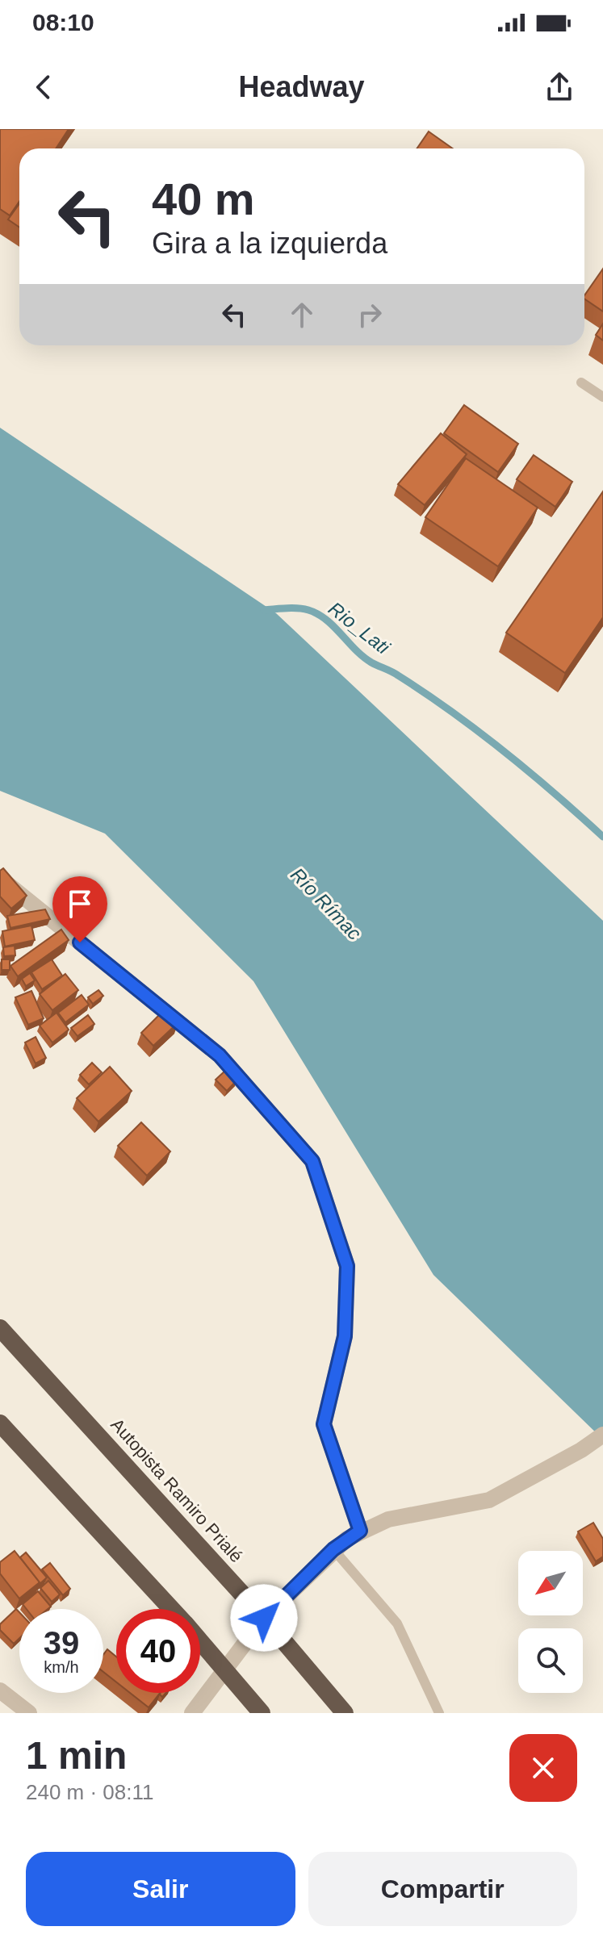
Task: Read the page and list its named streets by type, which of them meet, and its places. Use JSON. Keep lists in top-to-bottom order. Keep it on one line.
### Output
{"streets":{"highway":["Autopista Ramiro Prialé"]},"water":["Rio_Lati","Río Rímac"],"north":"bottom left","page":{"status":"08:10","header":"Headway","turn":["40 m","Gira a la izquierda"],"speed":"39 km/h","limit":"40","heading":["1 min","240 m · 08:11"],"buttons":["Salir","Compartir"]}}
